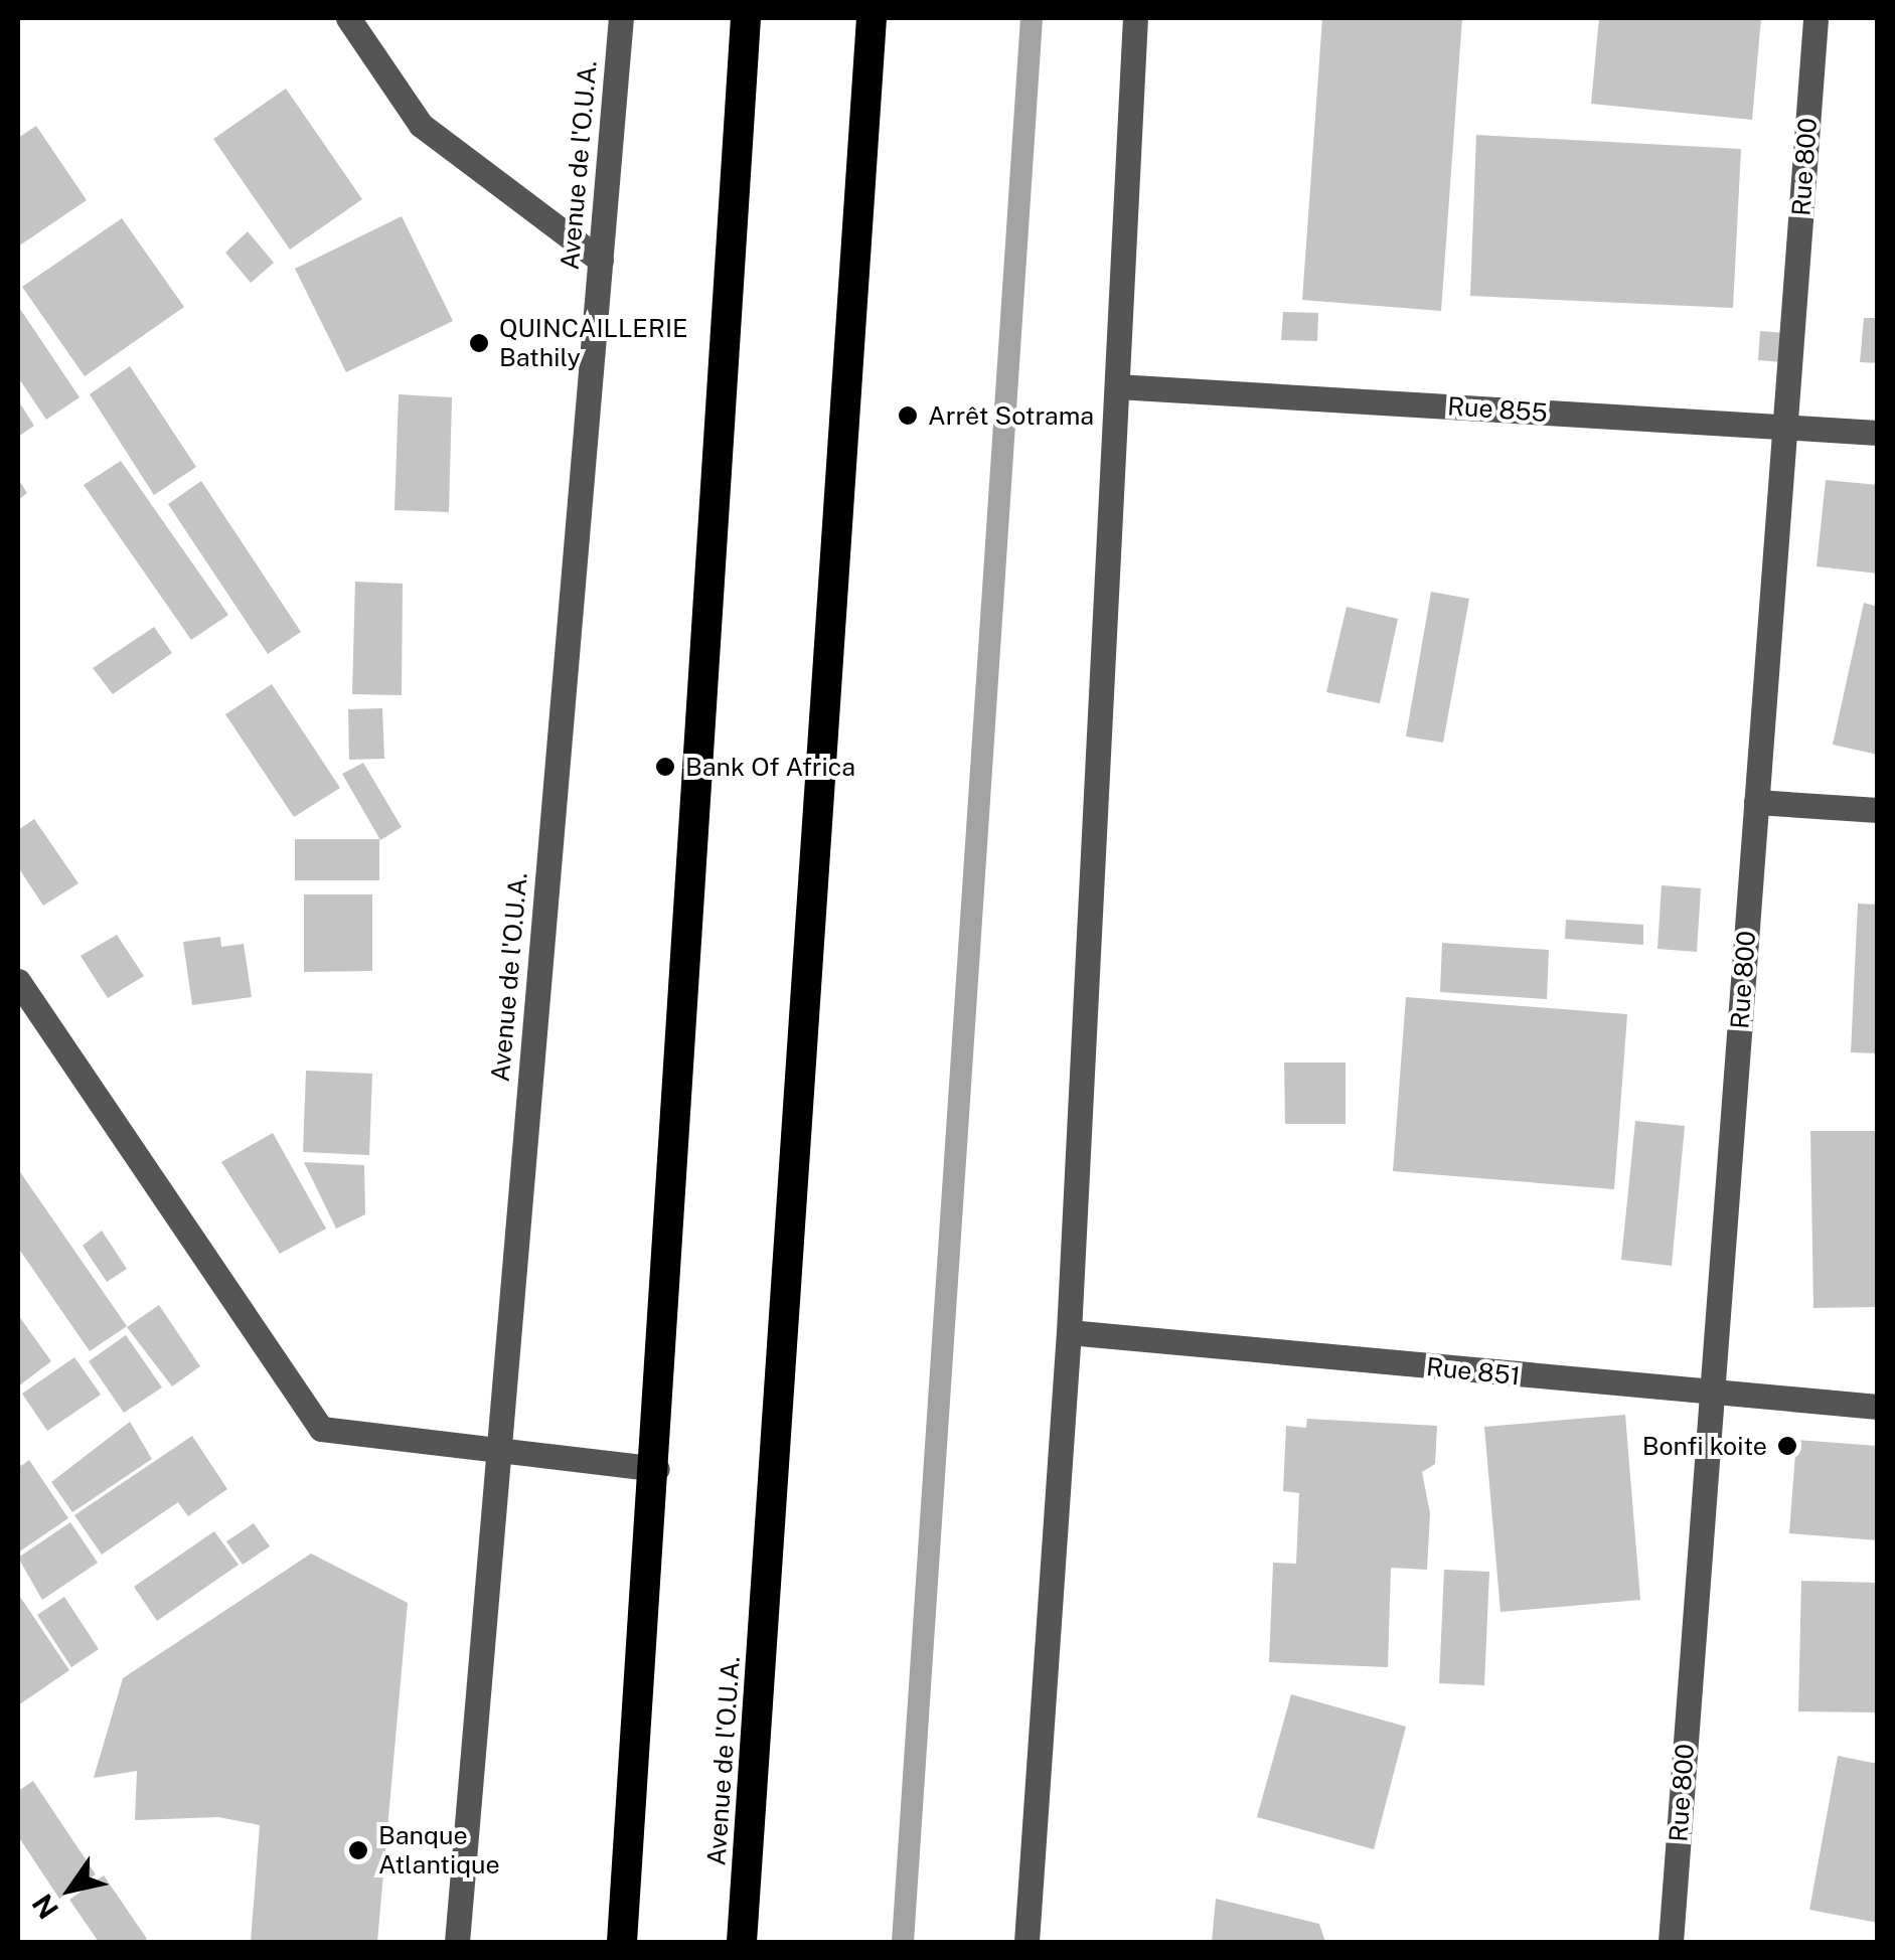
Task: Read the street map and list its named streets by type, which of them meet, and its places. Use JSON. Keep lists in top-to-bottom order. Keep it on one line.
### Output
{"streets":{"highway":["Avenue de l'O.U.A."],"street":["Rue 800","Rue 855","Rue 851"]},"crossings":[["Rue 800","Rue 855"],["Rue 800","Rue 851"]],"places":["QUINCAILLERIE Bathily","Arrêt Sotrama","Bank Of Africa","Bonfi koite","Banque Atlantique"],"north":"bottom left"}
